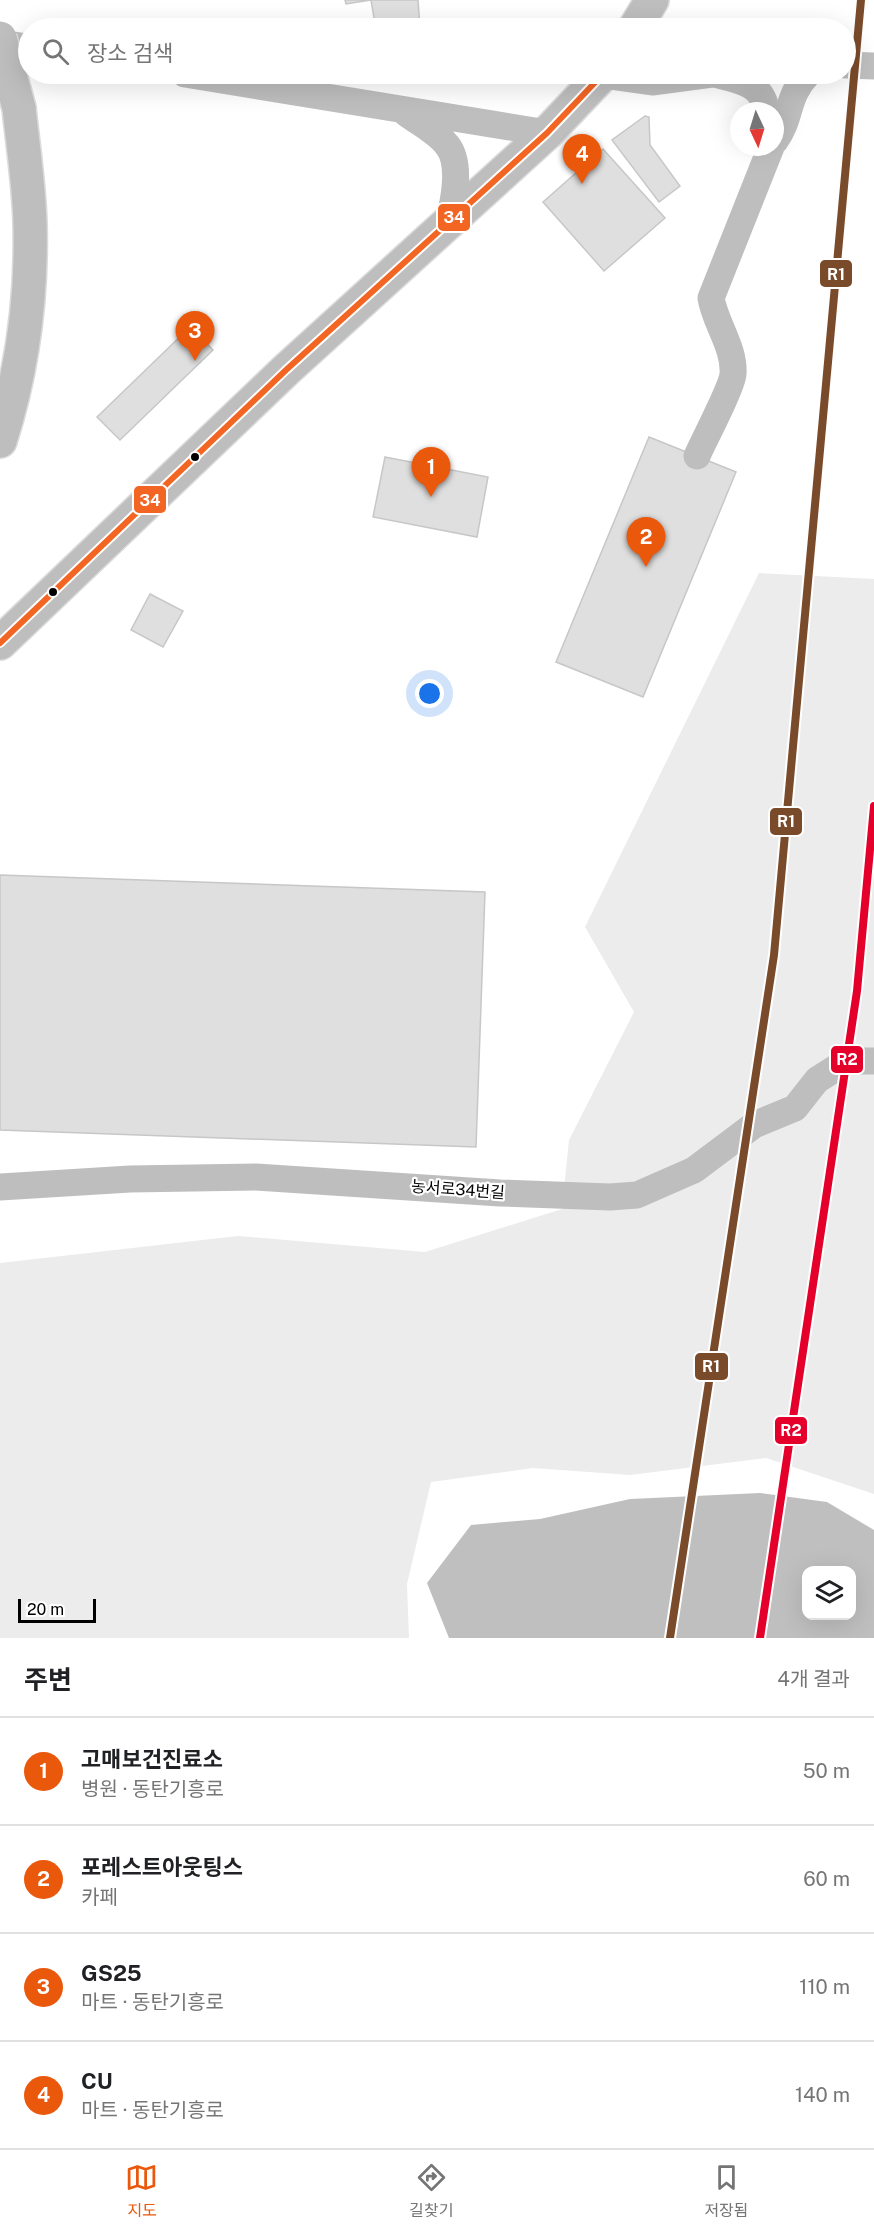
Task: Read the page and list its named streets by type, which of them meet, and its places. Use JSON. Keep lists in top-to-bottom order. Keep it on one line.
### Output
{"streets":{"street":["농서로34번길"]},"lines":["transit line R1","transit line 34","transit line R2"],"scale_bar":"20 m","north":"bottom","page":{"search":"장소 검색","pins":["4","3","1","2"],"scale":"20 m","heading":["주변","4개 결과"],"list":[{"mark":"1","name":"고매보건진료소","note":"병원 · 동탄기흥로","value":"50 m"},{"mark":"2","name":"포레스트아웃팅스","note":"카페","value":"60 m"},{"mark":"3","name":"GS25","note":"마트 · 동탄기흥로","value":"110 m"},{"mark":"4","name":"CU","note":"마트 · 동탄기흥로","value":"140 m"}],"nav":["지도","길찾기","저장됨"]}}
